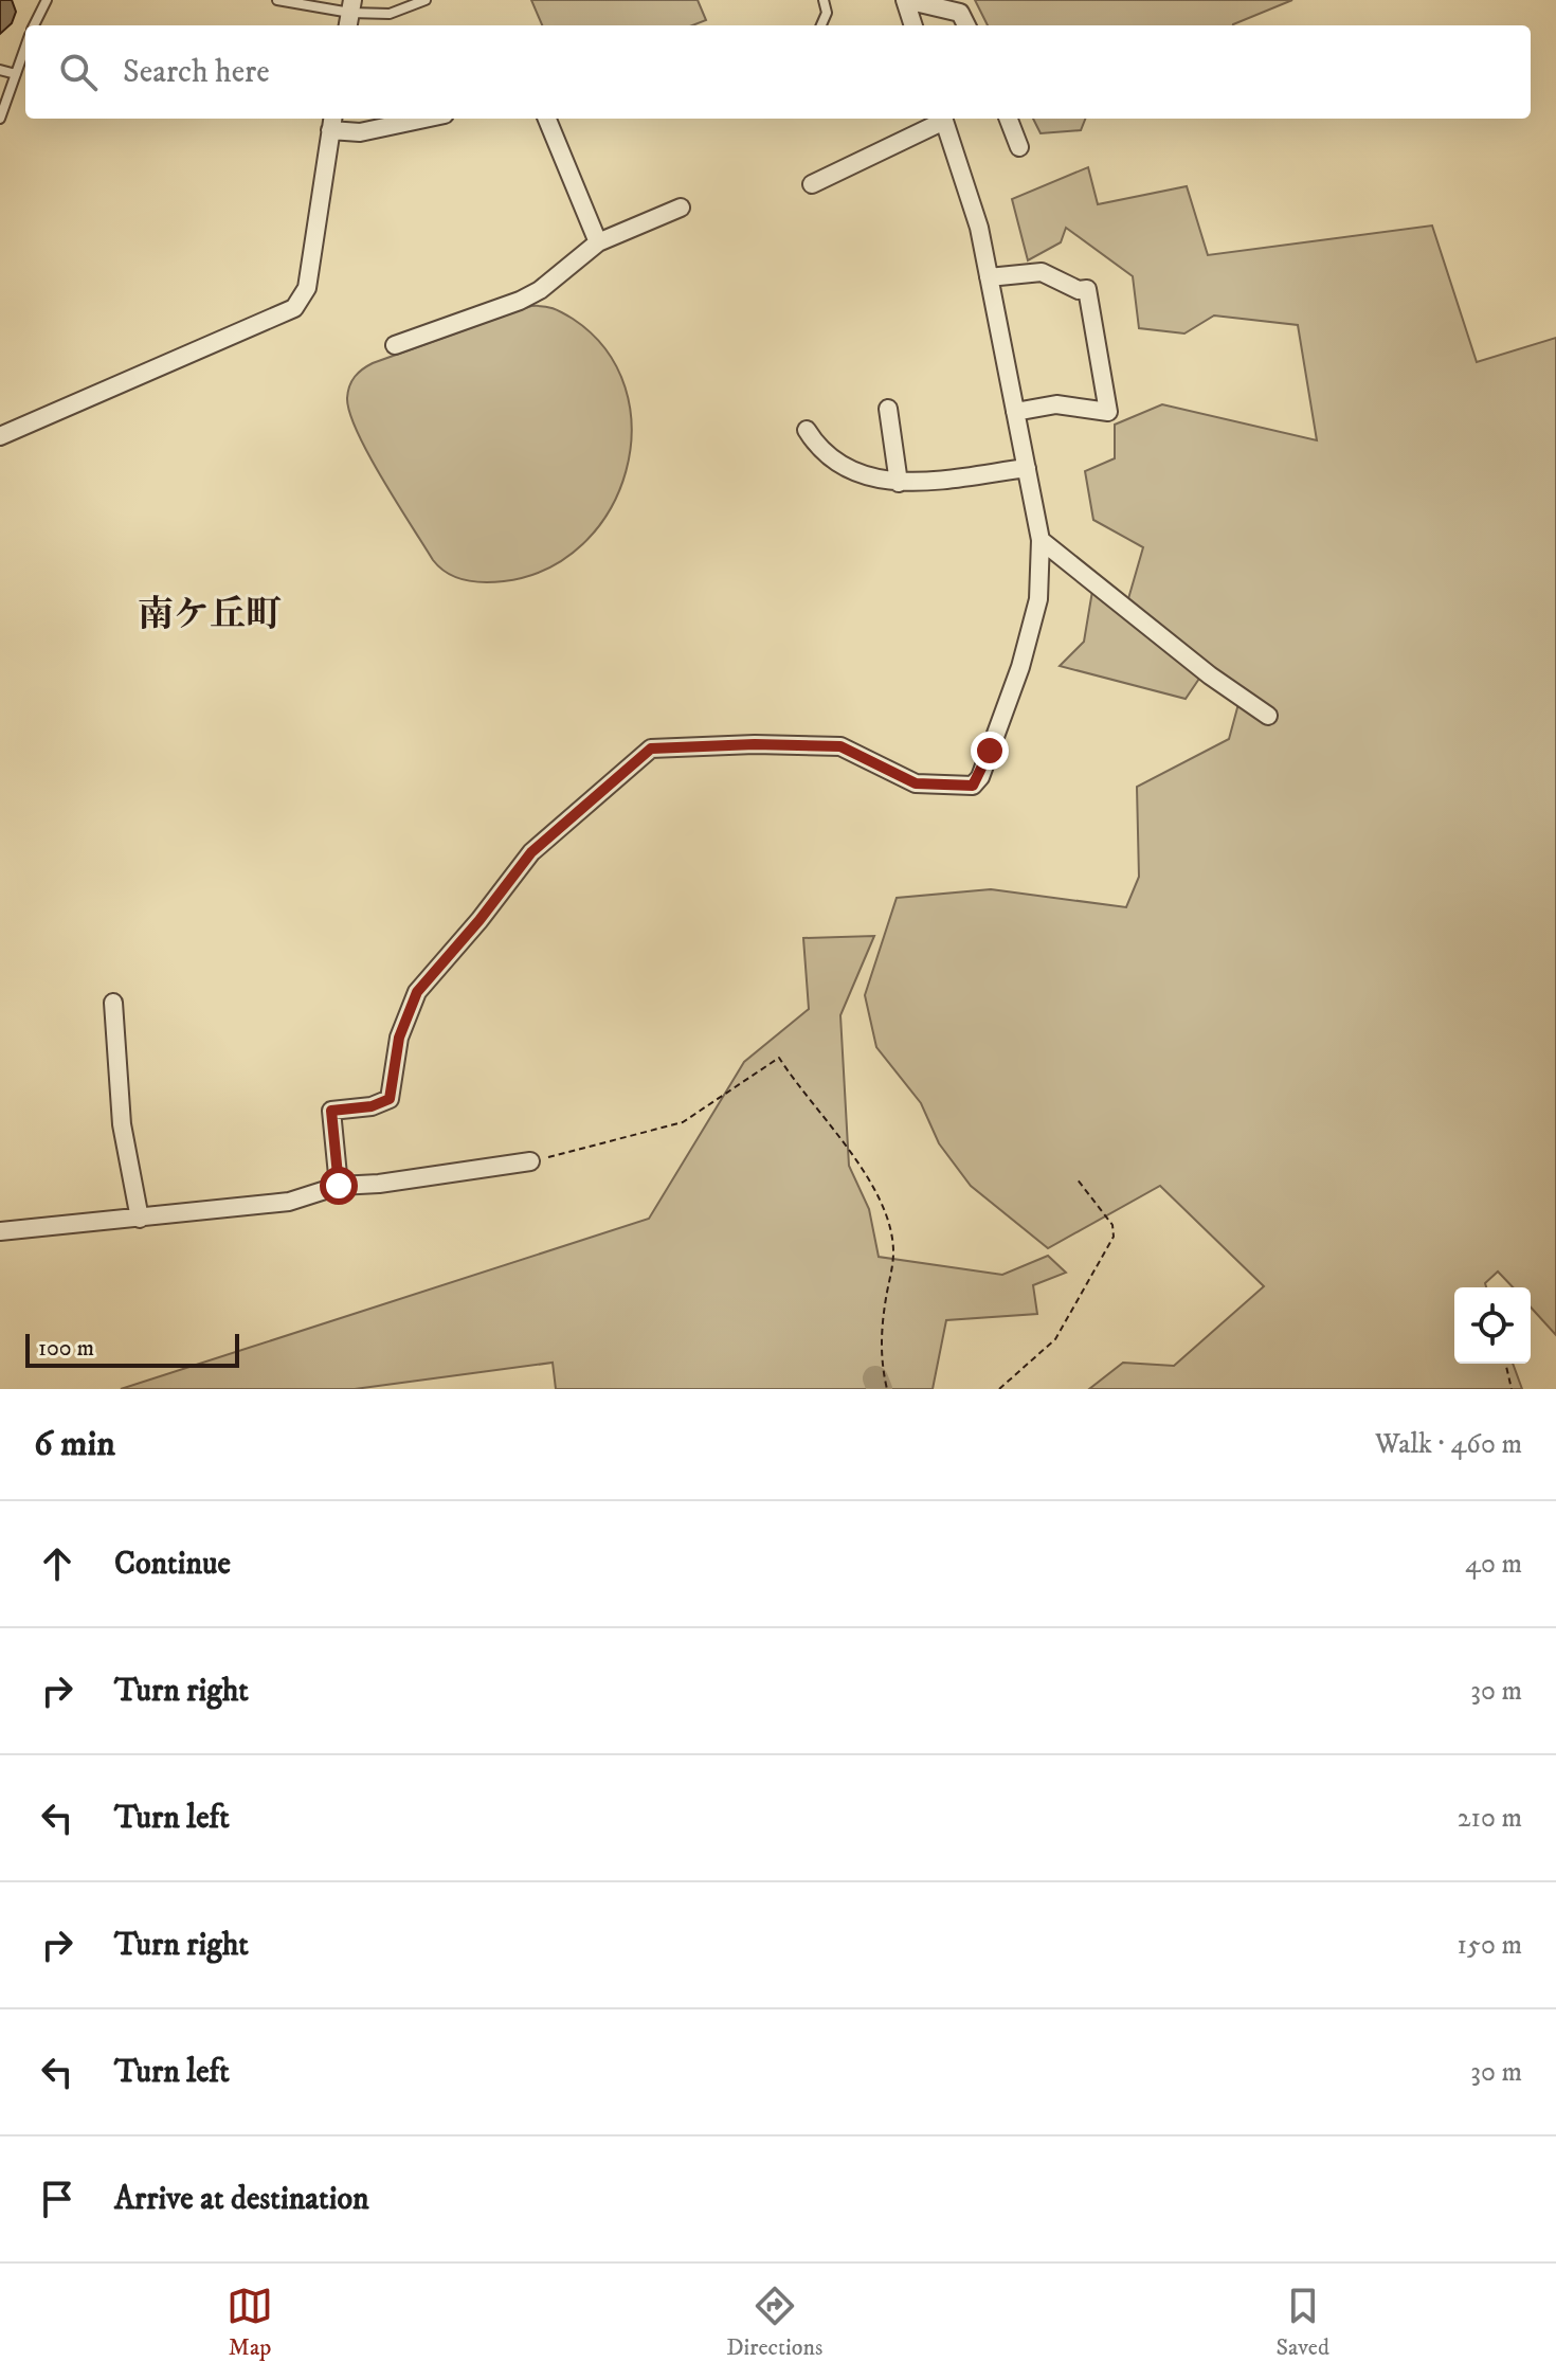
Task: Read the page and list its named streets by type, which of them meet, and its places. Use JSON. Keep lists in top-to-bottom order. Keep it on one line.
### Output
{"districts":["南ケ丘町"],"scale_bar":"100 m","page":{"search":"Search here","scale":"100 m","heading":["6 min","Walk · 460 m"],"list":[["Continue","40 m"],["Turn right","30 m"],["Turn left","210 m"],["Turn right","150 m"],["Turn left","30 m"],"Arrive at destination"],"nav":["Map","Directions","Saved"]}}
